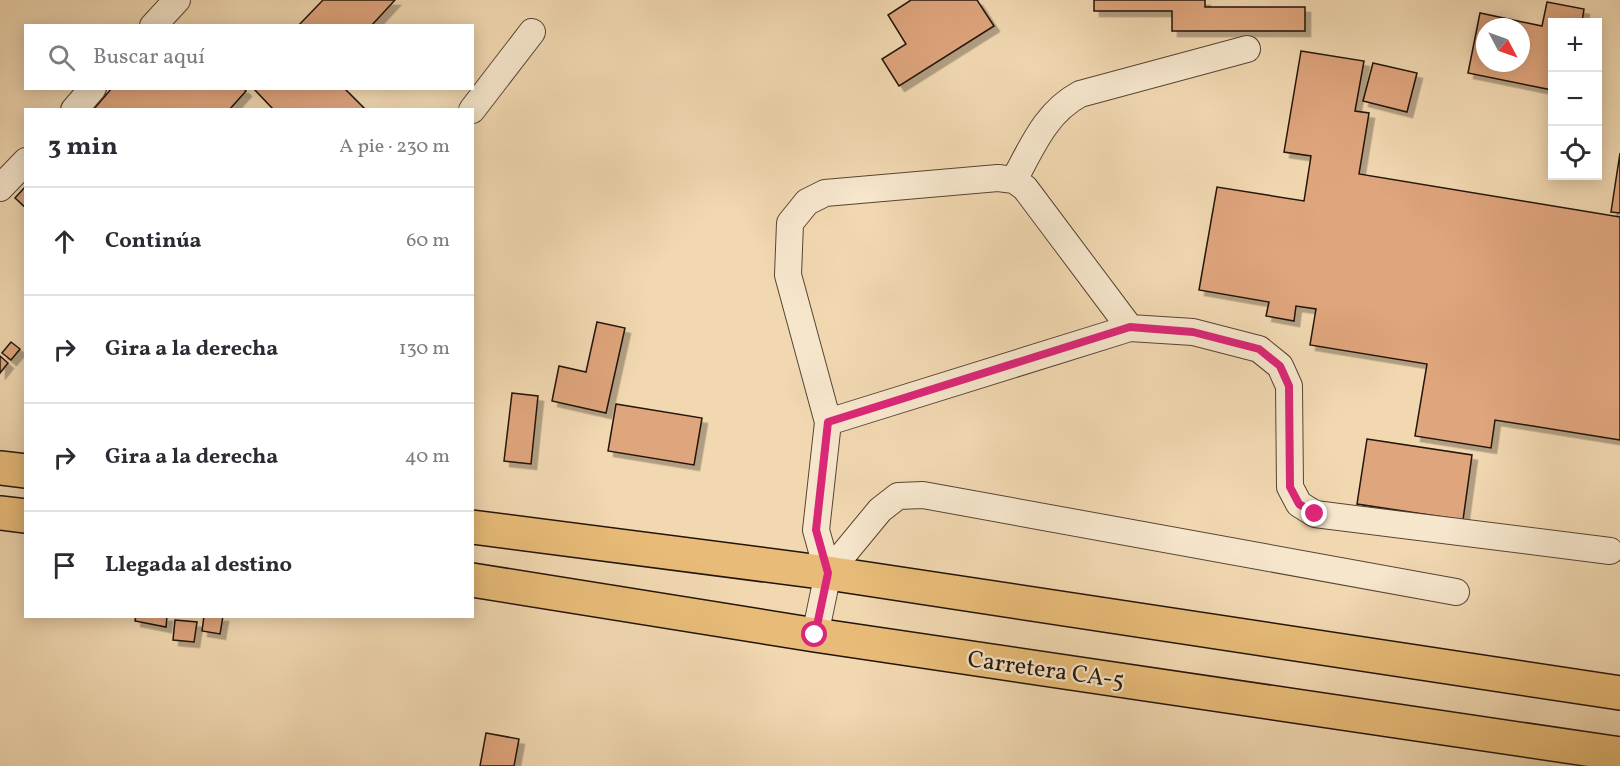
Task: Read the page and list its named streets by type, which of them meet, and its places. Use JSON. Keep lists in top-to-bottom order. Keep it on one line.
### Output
{"streets":{"highway":["Carretera CA-5"]},"north":"bottom right","page":{"map_buttons":["+","−"],"search":"Buscar aquí","heading":["3 min","A pie · 230 m"],"list":[["Continúa","60 m"],["Gira a la derecha","130 m"],["Gira a la derecha","40 m"],"Llegada al destino"]}}
